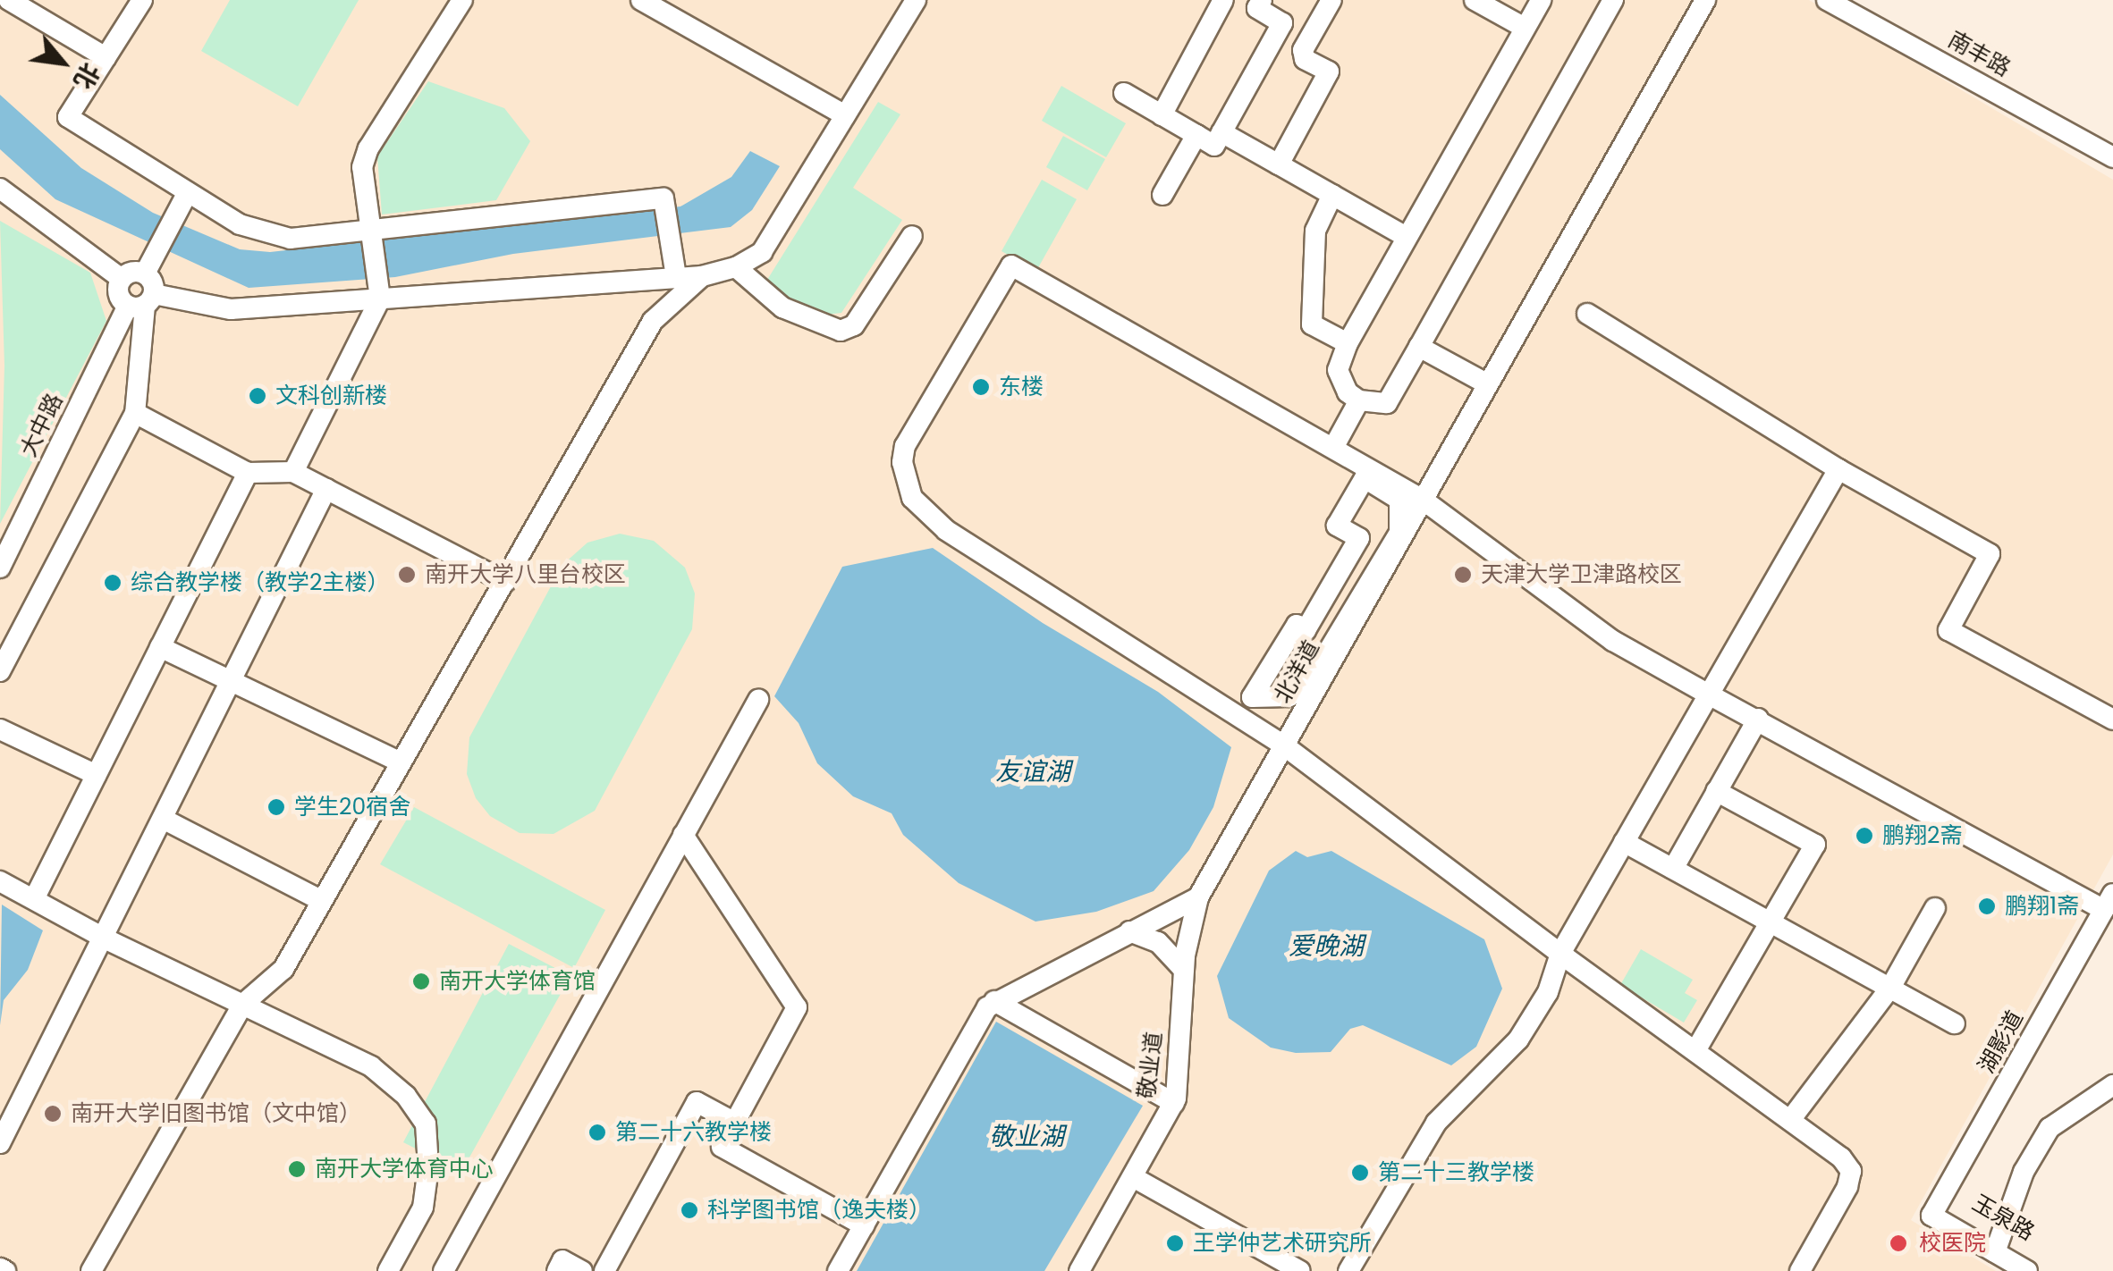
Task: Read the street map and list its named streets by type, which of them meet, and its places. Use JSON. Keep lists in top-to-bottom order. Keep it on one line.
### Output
{"streets":{"street":["南丰路","大中路","北洋道","湖影道","敬业道","玉泉路"]},"crossings":[["北洋道","敬业道"],["湖影道","玉泉路"]],"water":["友谊湖","爱晚湖","敬业湖"],"places":["东楼","文科创新楼","南开大学八里台校区","天津大学卫津路校区","综合教学楼（教学2主楼）","学生20宿舍","鹏翔2斋","鹏翔1斋","南开大学体育馆","南开大学旧图书馆（文中馆）","第二十六教学楼","南开大学体育中心","第二十三教学楼","科学图书馆（逸夫楼）","王学仲艺术研究所","校医院"],"north":"bottom right"}
